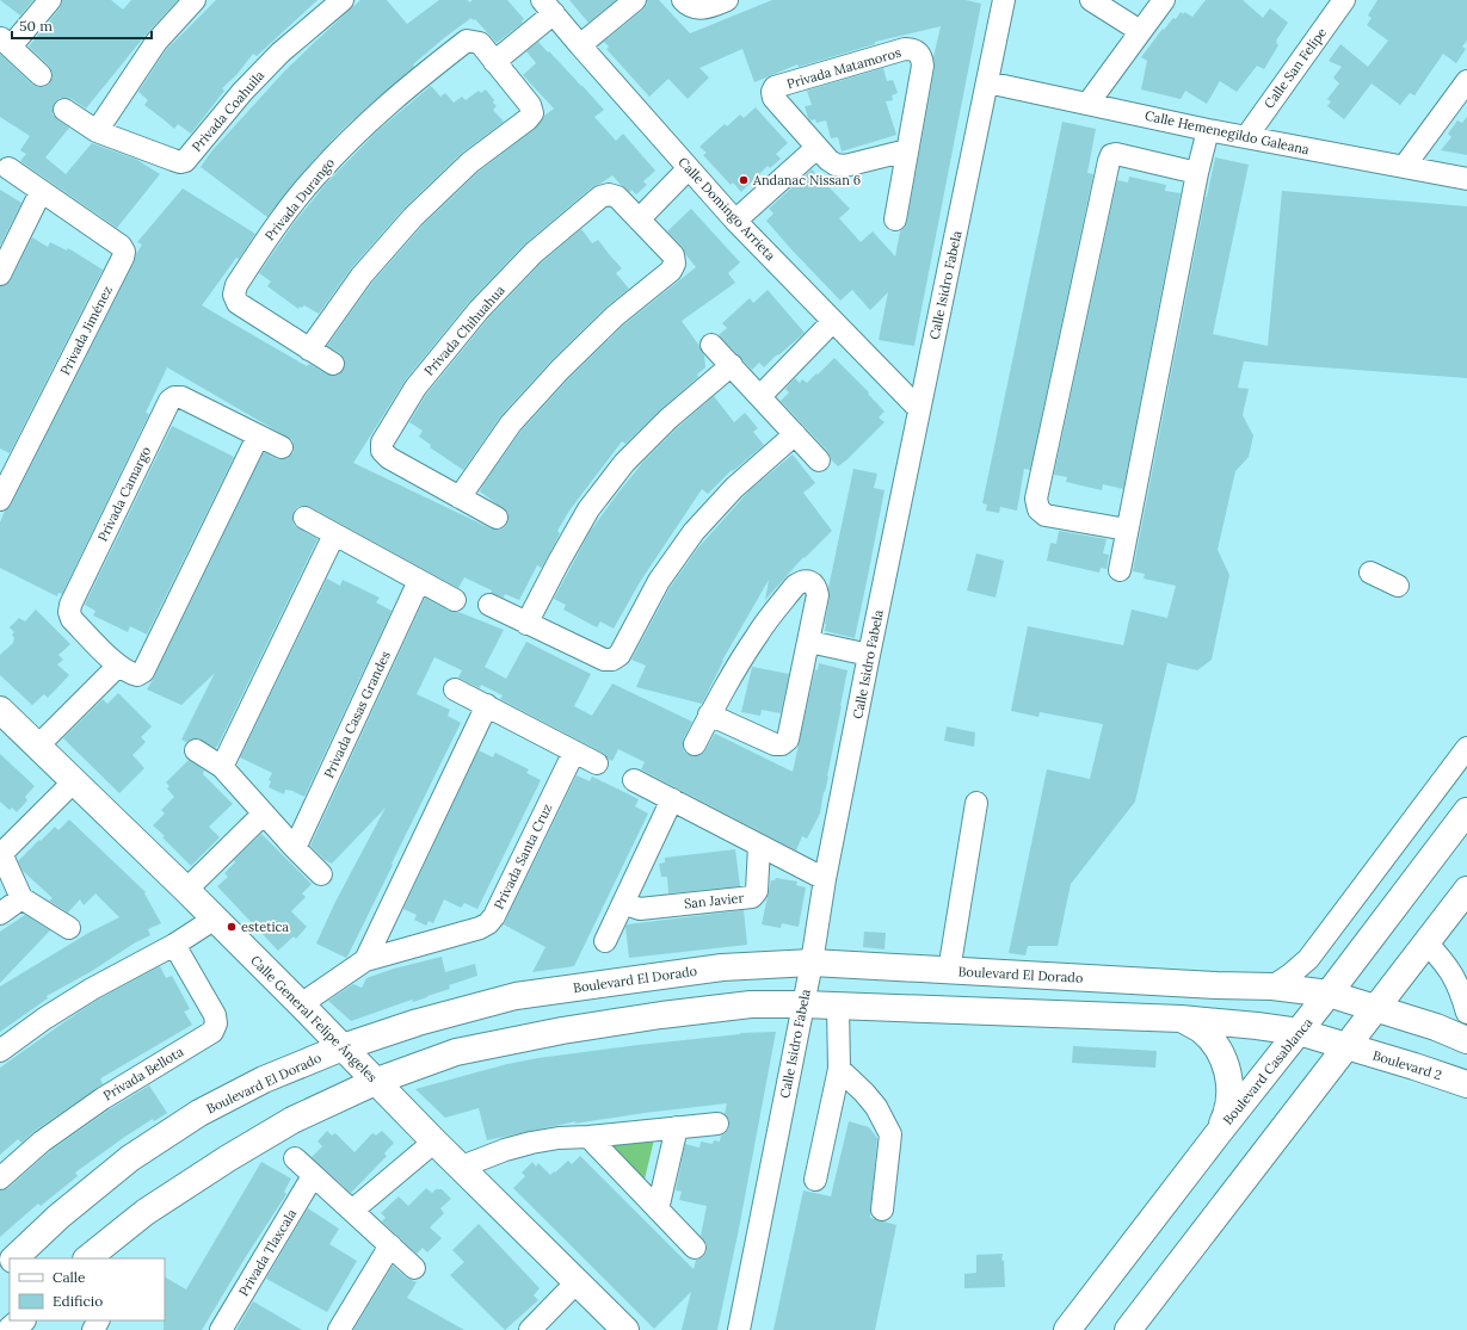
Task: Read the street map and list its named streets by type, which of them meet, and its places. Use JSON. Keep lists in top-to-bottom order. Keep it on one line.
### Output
{"streets":{"main road":["Boulevard El Dorado","Calle General Felipe Ángeles","Boulevard 2","Boulevard Casablanca"],"street":["Privada Matamoros","Calle San Felipe","Privada Coahuila","Calle Hemenegildo Galeana","Privada Durango","Calle Domingo Arrieta","Calle Isidro Fabela","Privada Jiménez","Privada Chihuahua","Privada Camargo","Privada Casas Grandes","Privada Santa Cruz","San Javier","Privada Bellota","Privada Tlaxcala"]},"crossings":[["Calle San Felipe","Calle Hemenegildo Galeana"],["Calle Hemenegildo Galeana","Calle Isidro Fabela"],["Calle Domingo Arrieta","Calle Isidro Fabela"],["Calle Isidro Fabela","Boulevard El Dorado"],["Privada Santa Cruz","Calle General Felipe Ángeles"],["Boulevard El Dorado","Calle General Felipe Ángeles"],["Boulevard El Dorado","Boulevard Casablanca"],["Boulevard 2","Boulevard Casablanca"]],"places":["Andanac Nissan 6","estetica"],"legend":["Calle","Edificio"],"scale_bar":"50 m"}
